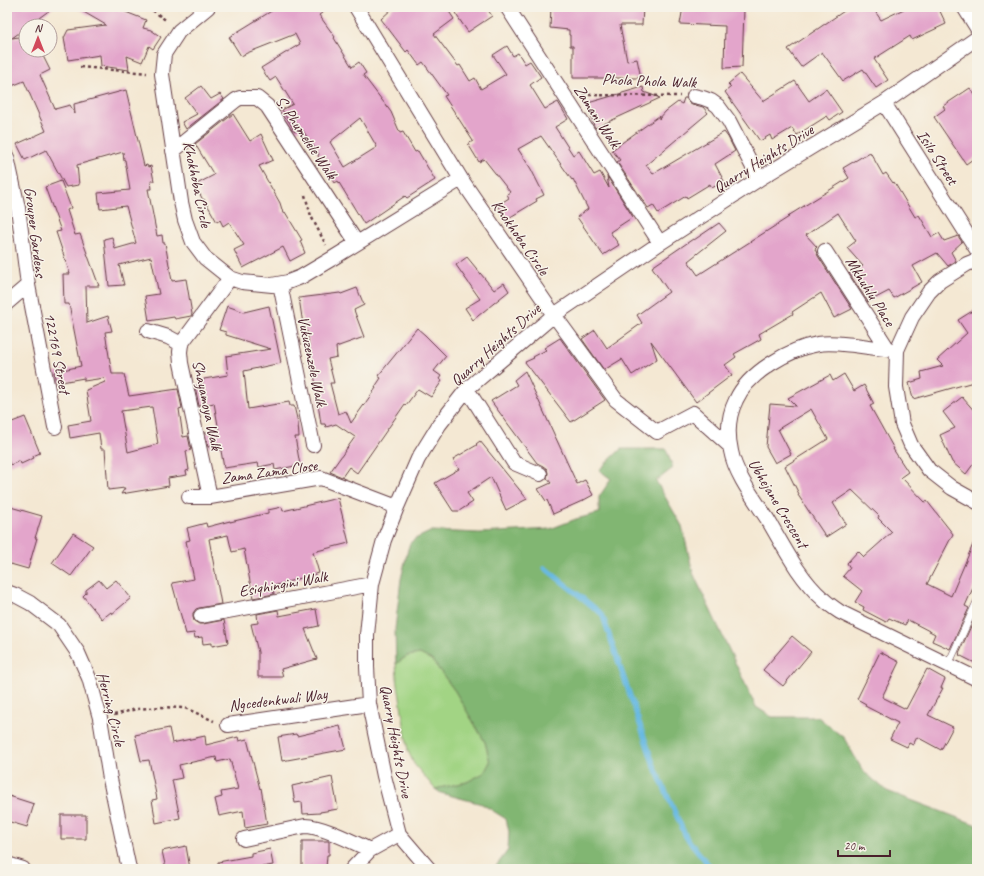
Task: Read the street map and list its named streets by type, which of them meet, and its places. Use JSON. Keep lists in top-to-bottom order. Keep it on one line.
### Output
{"streets":{"street":["Phola Phola Walk","Zamani Walk","S. Phumelele Walk","Isilo Street","Quarry Heights Drive","Khokhoba Circle","Grouper Gardens","Mkhuhlu Place","122169 Street","Vukuzenzele Walk","Shayamoya Walk","Zama Zama Close","Ubhejane Crescent","Esiqhingini Walk","Ngcedenkwali Way","Herring Circle"]},"crossings":[["Phola Phola Walk","Zamani Walk"],["Phola Phola Walk","Quarry Heights Drive"],["Zamani Walk","Quarry Heights Drive"],["S. Phumelele Walk","Khokhoba Circle"],["Isilo Street","Quarry Heights Drive"],["Quarry Heights Drive","Khokhoba Circle"],["Quarry Heights Drive","Zama Zama Close"],["Quarry Heights Drive","Esiqhingini Walk"],["Quarry Heights Drive","Ngcedenkwali Way"],["Khokhoba Circle","Vukuzenzele Walk"],["Khokhoba Circle","Shayamoya Walk"],["Khokhoba Circle","Ubhejane Crescent"],["Grouper Gardens","122169 Street"],["Mkhuhlu Place","Ubhejane Crescent"],["Shayamoya Walk","Zama Zama Close"],["Ngcedenkwali Way","Herring Circle"]],"scale_bar":"20 m","north":"top"}
